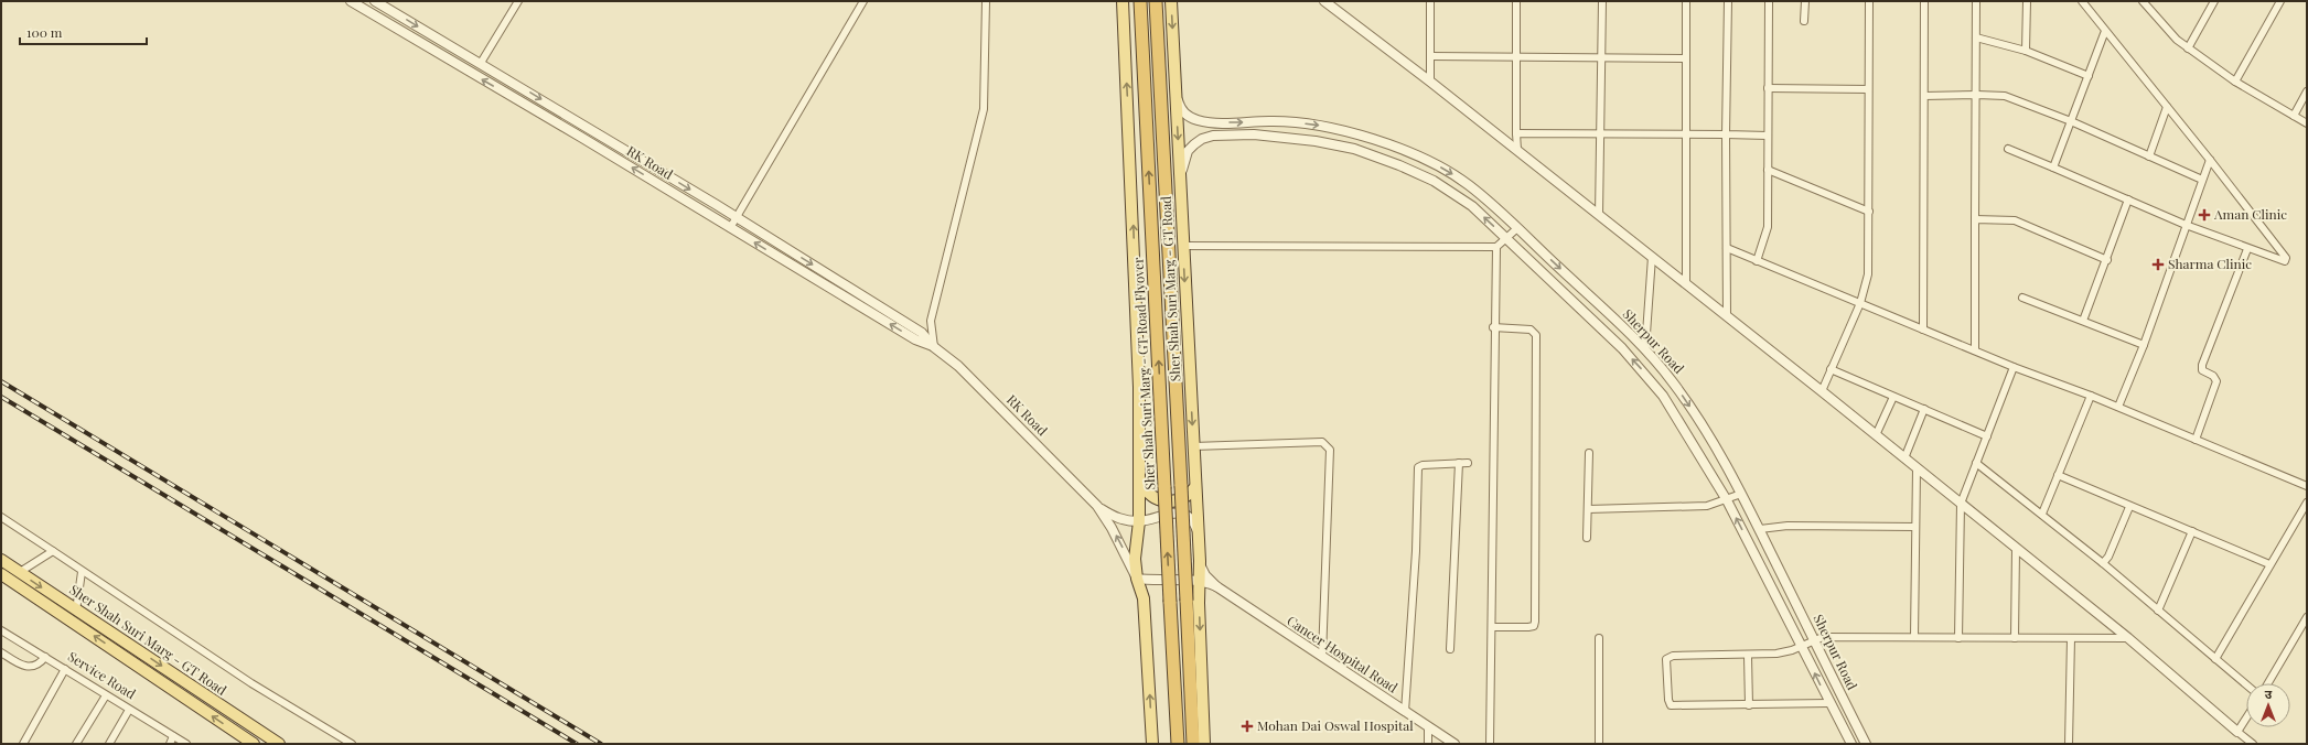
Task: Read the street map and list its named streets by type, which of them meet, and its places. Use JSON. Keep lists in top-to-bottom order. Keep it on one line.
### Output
{"streets":{"highway":["Sher Shah Suri Marg - GT Road Flyover"],"main road":["Sher Shah Suri Marg - GT Road"],"street":["RK Road","Sherpur Road","Cancer Hospital Road","Service Road"]},"crossings":[["Sher Shah Suri Marg - GT Road","Sherpur Road"]],"places":{"health":["Aman Clinic","Sharma Clinic","Mohan Dai Oswal Hospital"]},"scale_bar":"100 m","north":"top"}
